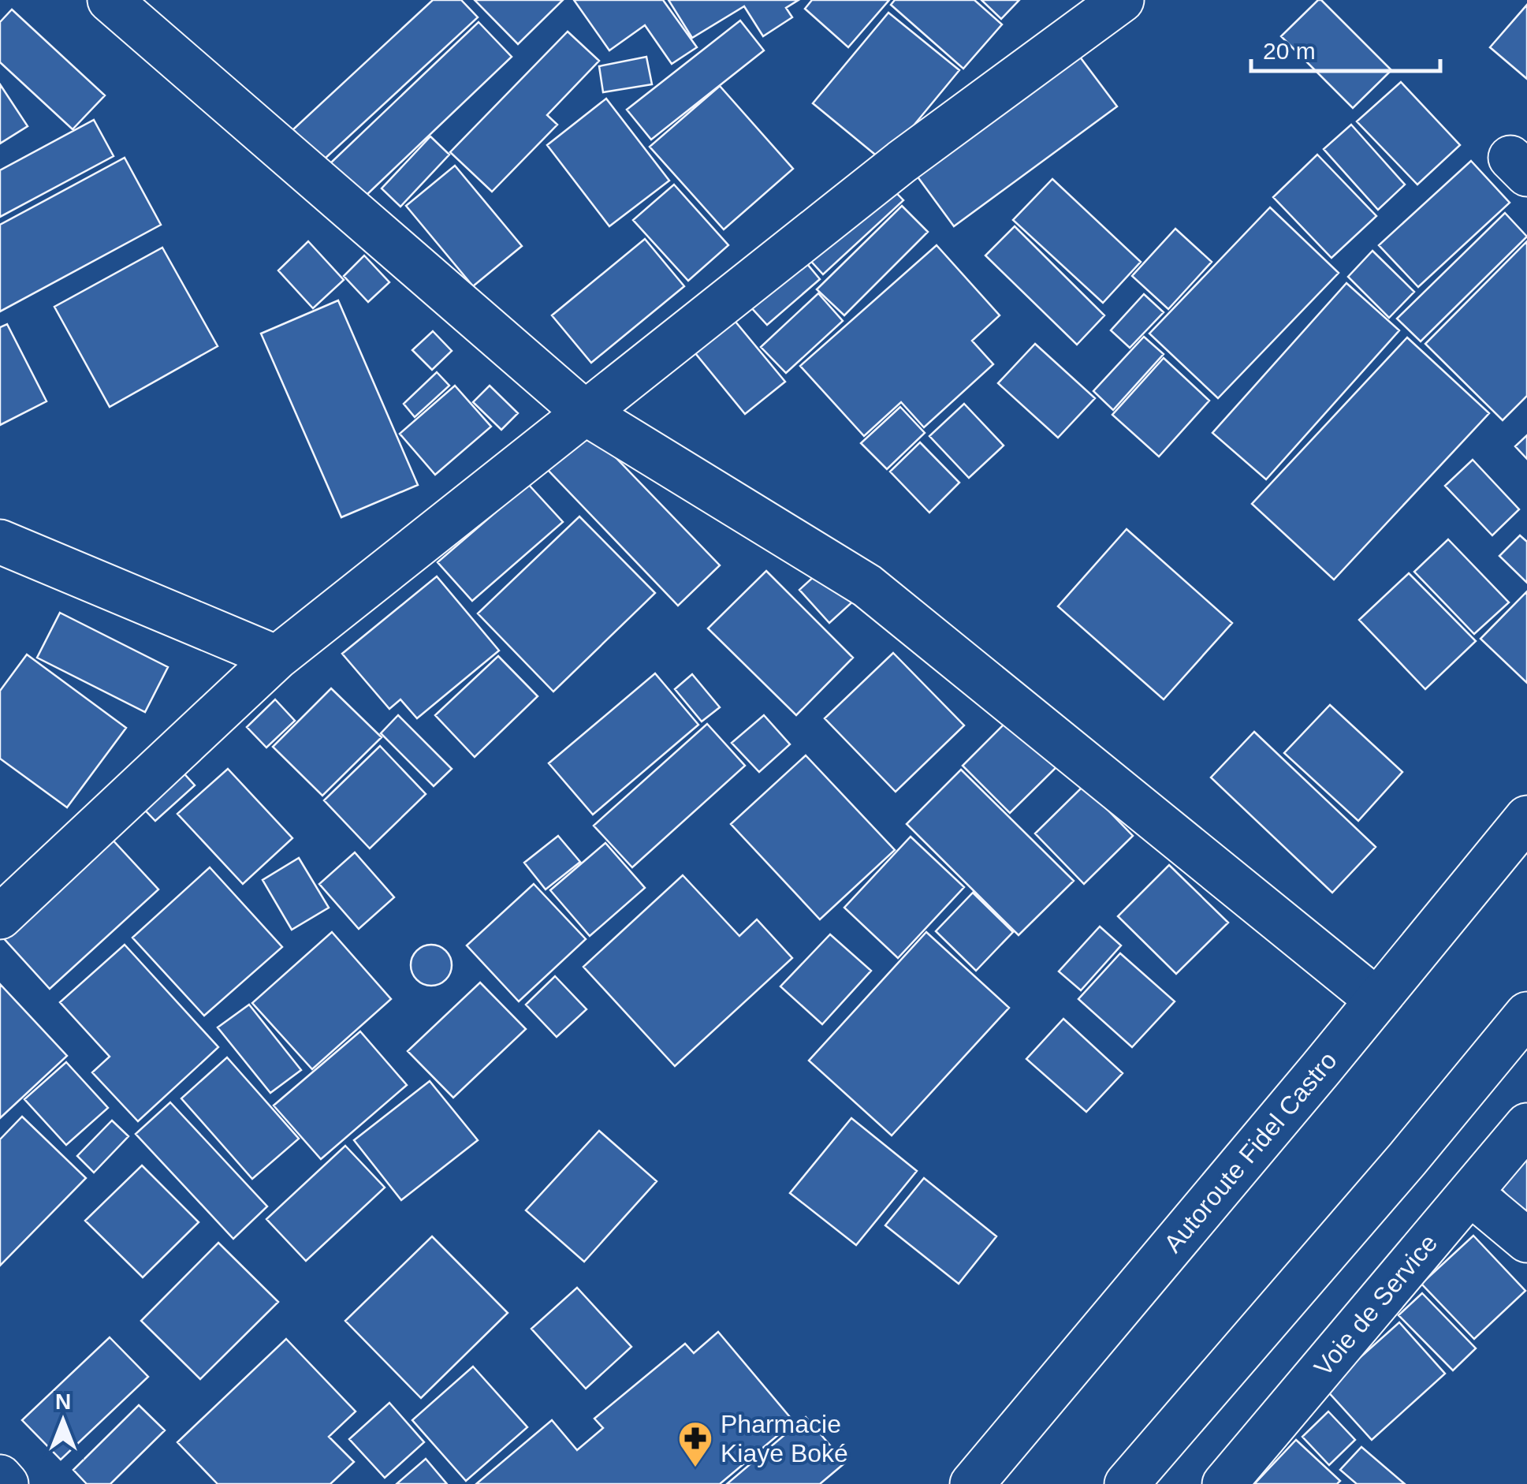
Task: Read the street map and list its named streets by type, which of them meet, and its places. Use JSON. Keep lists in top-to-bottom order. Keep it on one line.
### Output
{"streets":{"main road":["Autoroute Fidel Castro","Voie de Service"]},"places":{"pharmacy":["Pharmacie Kiaye Boké"]},"scale_bar":"20 m","north":"top"}
